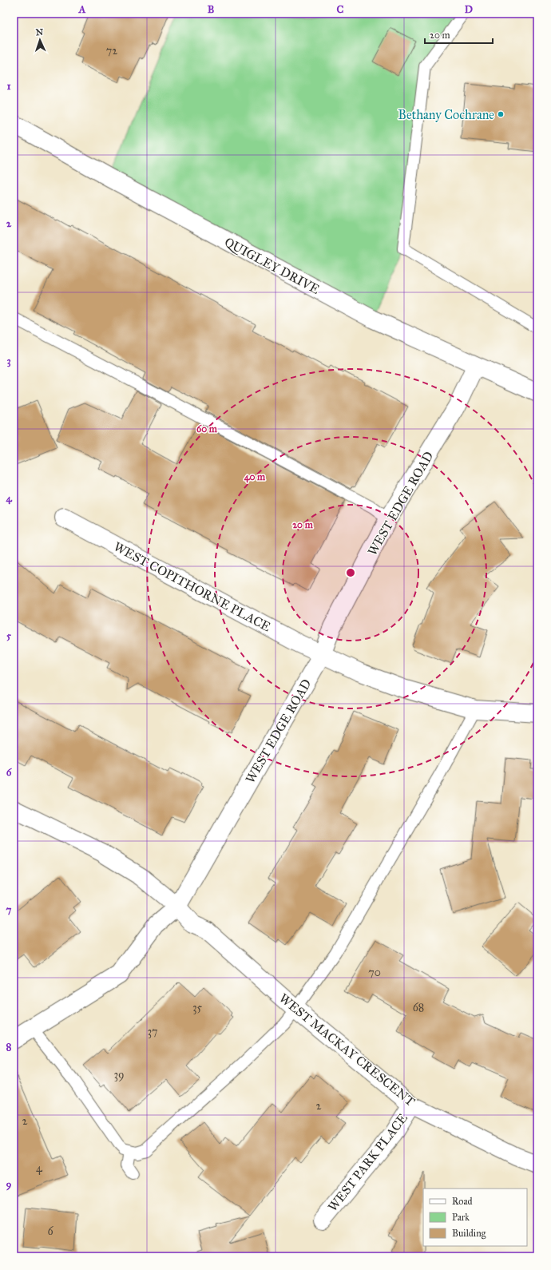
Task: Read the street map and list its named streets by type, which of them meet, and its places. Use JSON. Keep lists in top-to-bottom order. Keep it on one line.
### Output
{"streets":{"street":["QUIGLEY DRIVE","WEST EDGE ROAD","WEST COPITHORNE PLACE","WEST MACKAY CRESCENT","WEST PARK PLACE"]},"crossings":[["QUIGLEY DRIVE","WEST EDGE ROAD"],["WEST EDGE ROAD","WEST COPITHORNE PLACE"],["WEST EDGE ROAD","WEST MACKAY CRESCENT"],["WEST MACKAY CRESCENT","WEST PARK PLACE"]],"places":["Bethany Cochrane"],"house_numbers":["72","70","35","68","37","39","2","2","4","6"],"legend":["Road","Park","Building"],"scale_bar":"20 m","north":"top","grid":{"columns":["A","B","C","D"],"rows":["1","2","3","4","5","6","7","8","9"]},"rings":["60 m","40 m","20 m"]}
